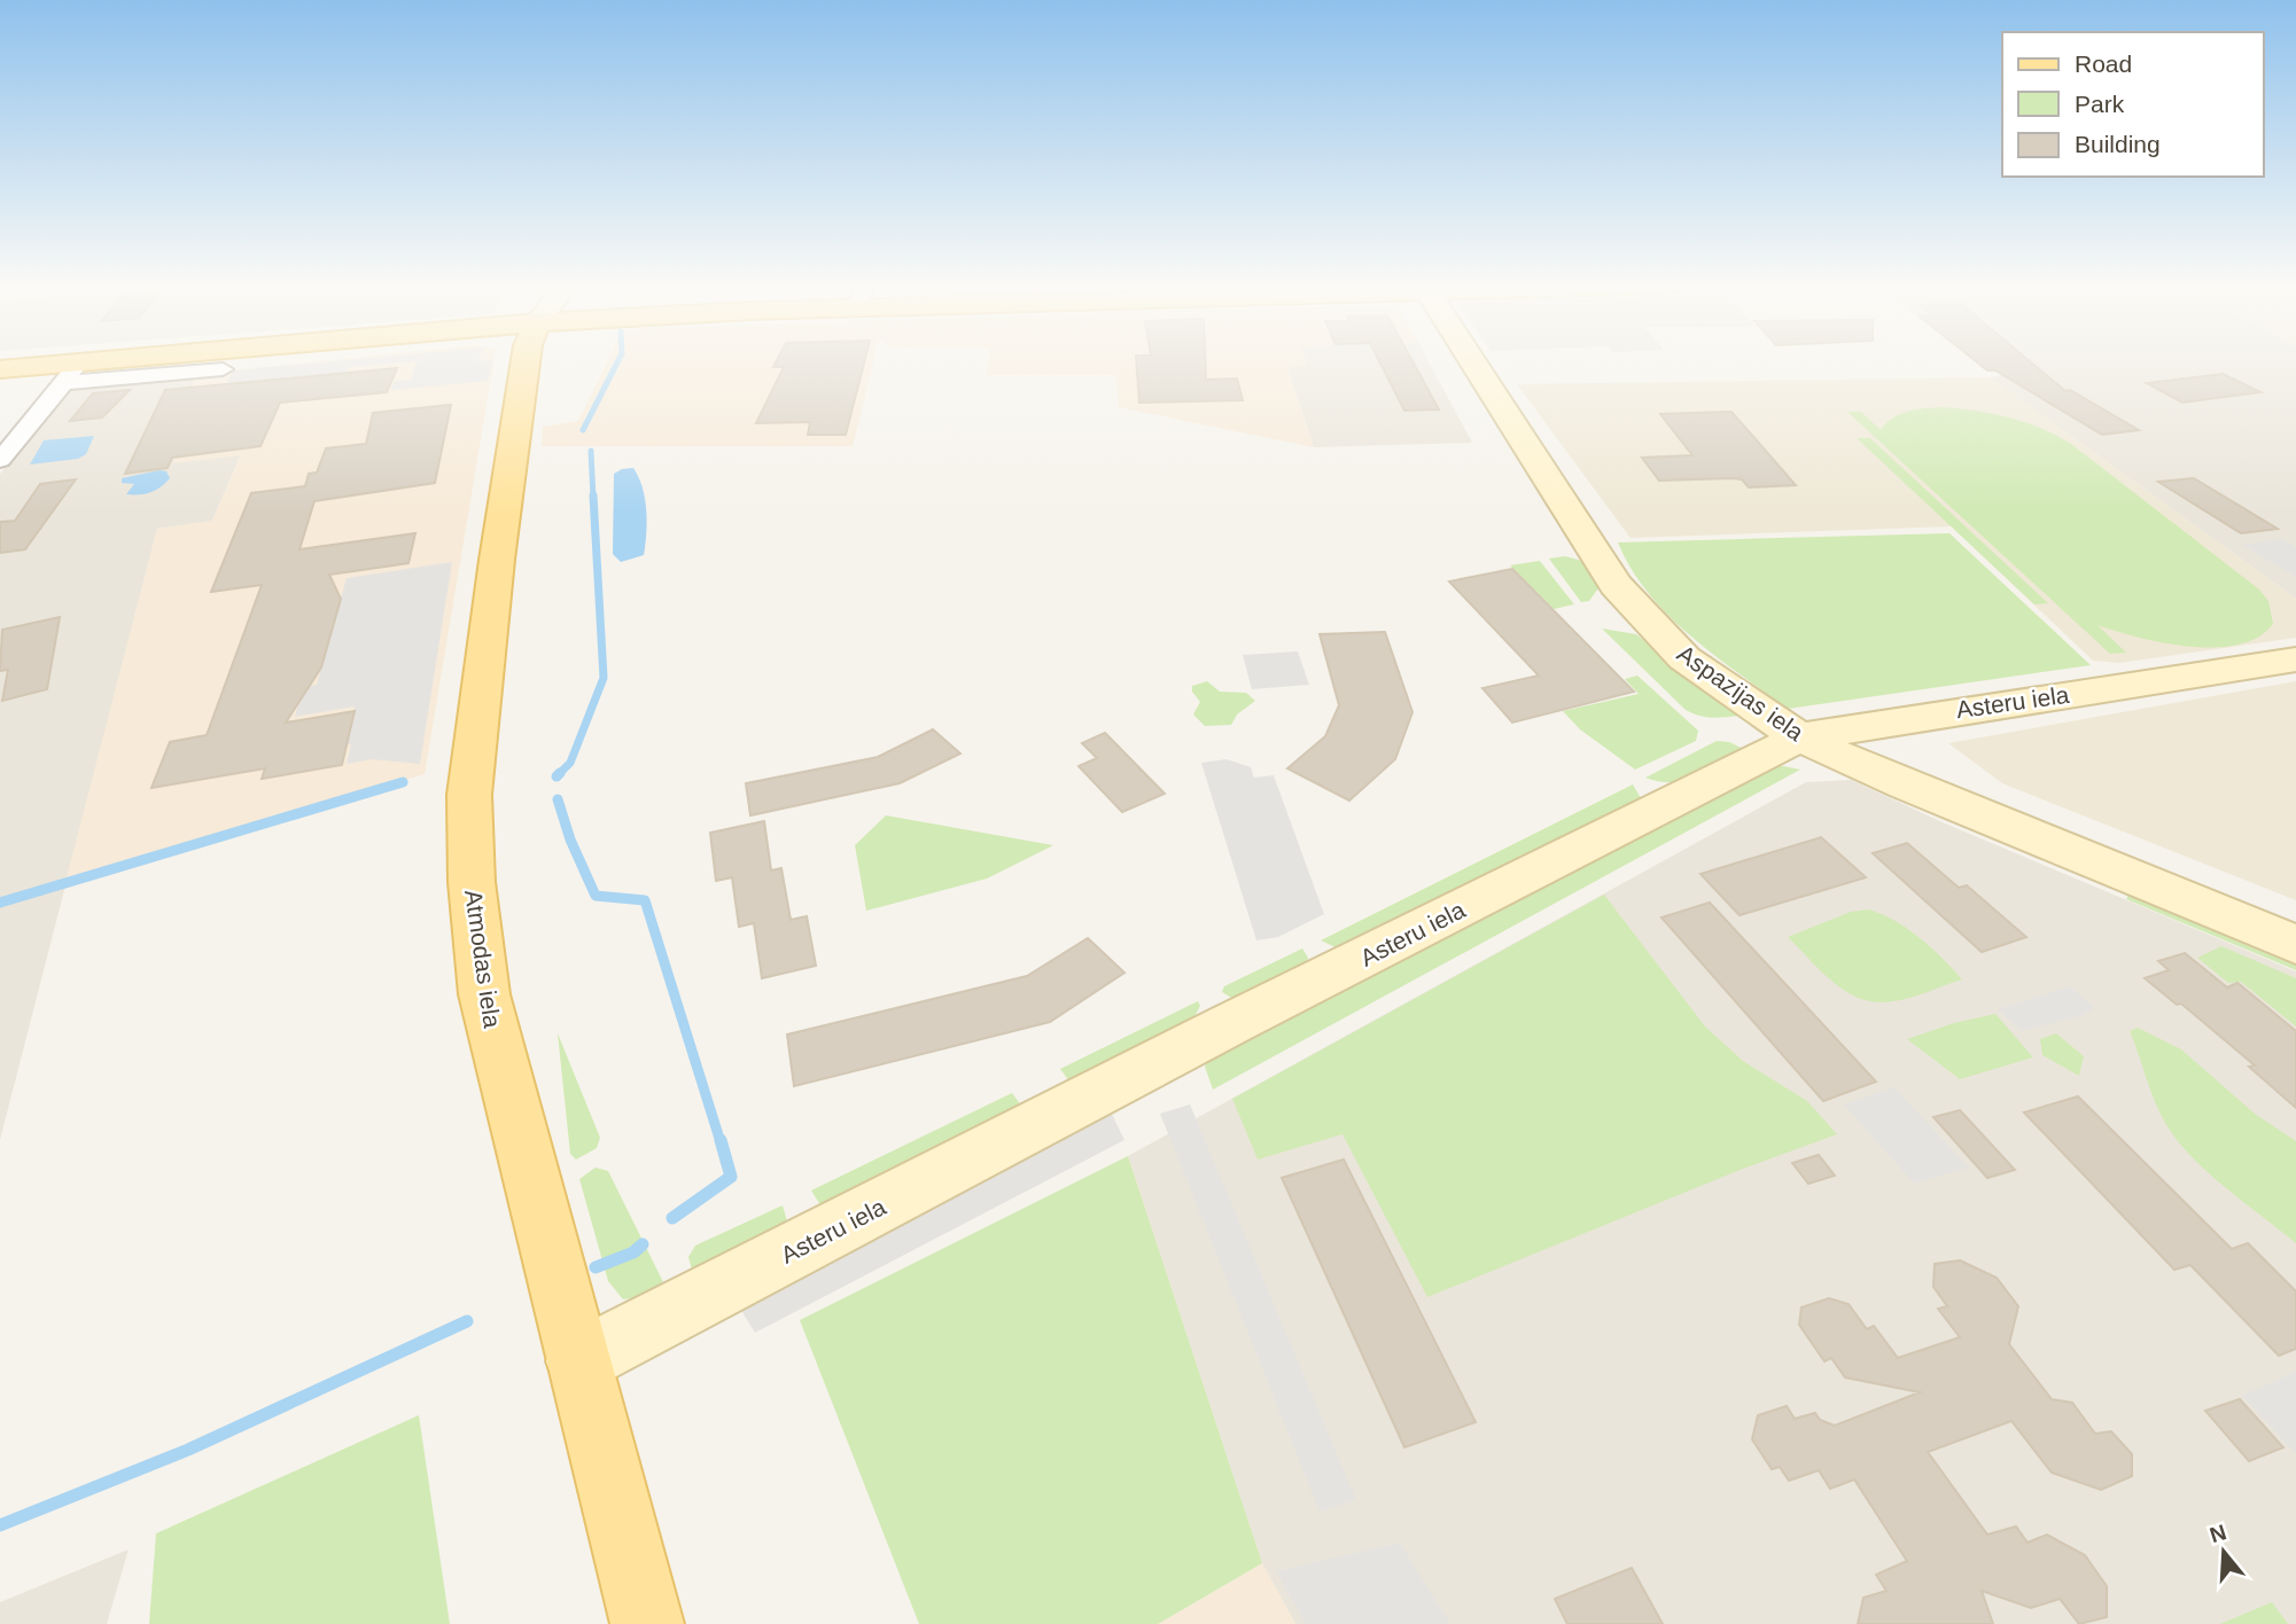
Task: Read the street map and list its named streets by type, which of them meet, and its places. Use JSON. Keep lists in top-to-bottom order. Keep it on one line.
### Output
{"streets":{"main road":["Atmodas iela"],"street":["Aspazijas iela","Asteru iela"]},"crossings":[["Aspazijas iela","Asteru iela"],["Asteru iela","Atmodas iela"]],"legend":["Road","Park","Building"],"north":"top"}
